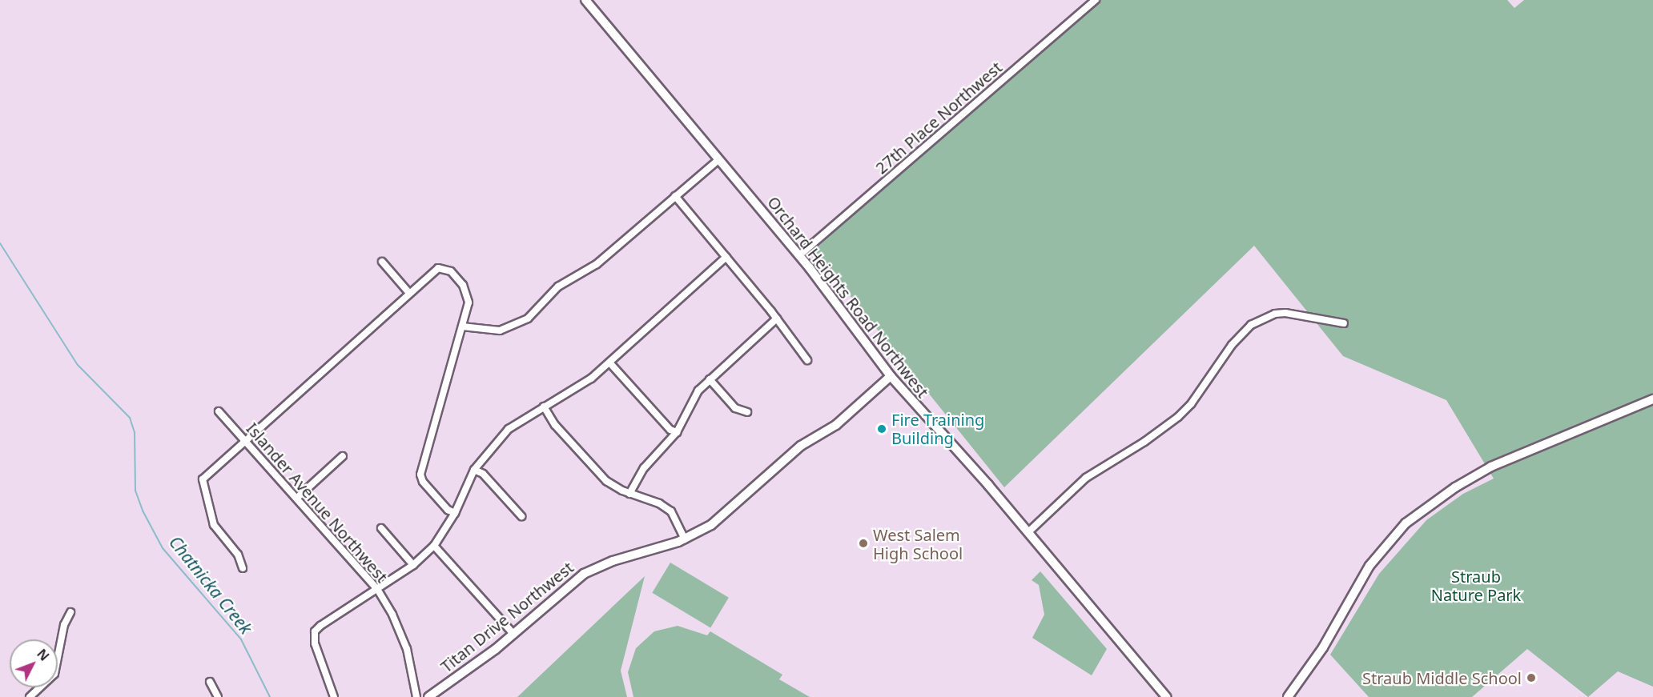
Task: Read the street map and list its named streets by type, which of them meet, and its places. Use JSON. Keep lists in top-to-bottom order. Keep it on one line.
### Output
{"streets":{"street":["27th Place Northwest","Orchard Heights Road Northwest","Islander Avenue Northwest","Titan Drive Northwest"]},"crossings":[["27th Place Northwest","Orchard Heights Road Northwest"],["Orchard Heights Road Northwest","Titan Drive Northwest"]],"water":["Chatnicka Creek"],"parks":["Straub Nature Park"],"places":["Fire Training Building","West Salem High School","Straub Middle School"],"north":"top right"}
